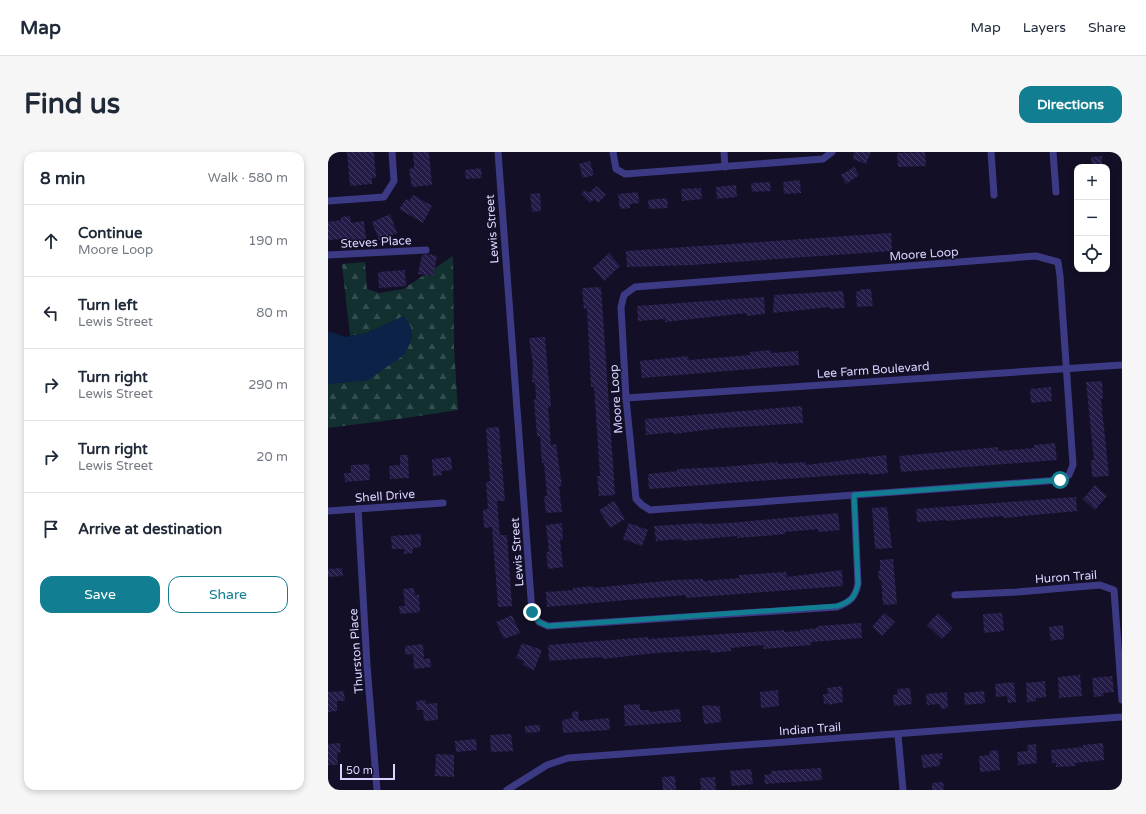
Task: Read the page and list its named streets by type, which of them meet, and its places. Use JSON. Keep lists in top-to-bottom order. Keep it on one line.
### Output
{"streets":{"street":["Lewis Street","Steves Place","Moore Loop","Lee Farm Boulevard","Shell Drive","Huron Trail","Thurston Place","Indian Trail"]},"crossings":[["Lewis Street","Moore Loop"],["Moore Loop","Lee Farm Boulevard"],["Shell Drive","Thurston Place"]],"scale_bar":"50 m","page":{"header":"Map","nav":["Map","Layers","Share"],"buttons":["Directions",["Save","Share"]],"title":"Find us","heading":["8 min","Walk · 580 m"],"map_buttons":["+","−"],"list":[["Continue","Moore Loop","190 m"],["Turn left","Lewis Street","80 m"],["Turn right","Lewis Street","290 m"],["Turn right","Lewis Street","20 m"],"Arrive at destination"],"scale":"50 m"}}
